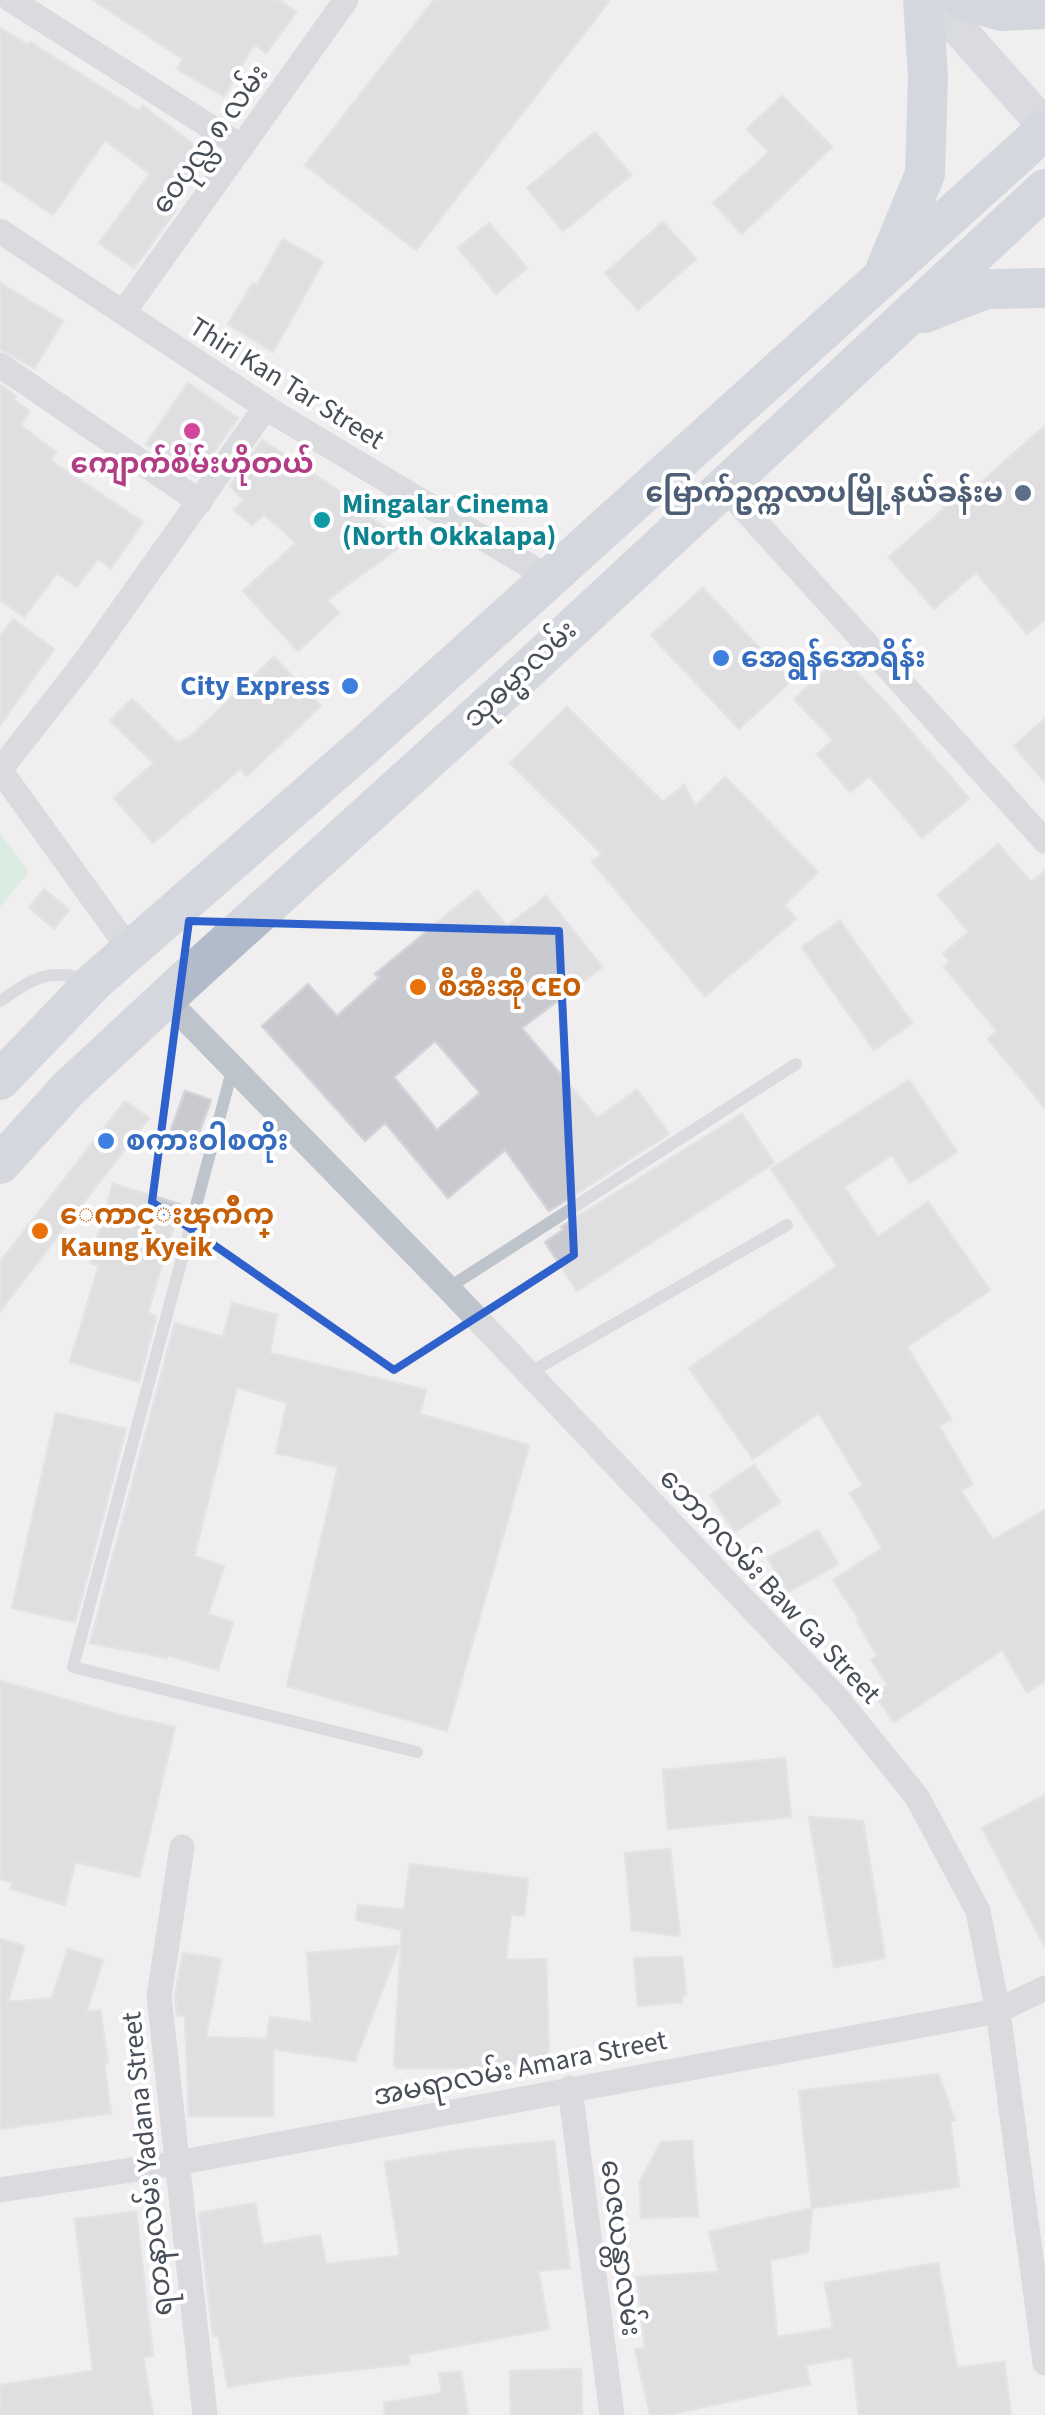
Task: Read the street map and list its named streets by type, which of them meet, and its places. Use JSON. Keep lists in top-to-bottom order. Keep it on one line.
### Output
{"streets":{"main road":["သုဓမ္မာလမ်း"],"street":["ဝေပုလ္လ ၈ လမ်း","Thiri Kan Tar Street","ဘောဂလမ်း Baw Ga Street","အမရာလမ်း Amara Street","ရတနာလမ်း Yadana Street","ဝေဇယန္တာလမ်း"]},"crossings":[["ဝေပုလ္လ ၈ လမ်း","Thiri Kan Tar Street"],["Thiri Kan Tar Street","သုဓမ္မာလမ်း"],["သုဓမ္မာလမ်း","ဘောဂလမ်း Baw Ga Street"],["ဘောဂလမ်း Baw Ga Street","အမရာလမ်း Amara Street"],["အမရာလမ်း Amara Street","ရတနာလမ်း Yadana Street"],["အမရာလမ်း Amara Street","ဝေဇယန္တာလမ်း"]],"places":["ကျောက်စိမ်းဟိုတယ်","မြောက်ဥက္ကလာပမြို့နယ်ခန်းမ","Mingalar Cinema (North Okkalapa)","အေရွန်အောရိန်း","City Express","စီအီးအို CEO","စကားဝါစတိုး","ေကာင္းၾကိဳက္ Kaung Kyeik"]}
